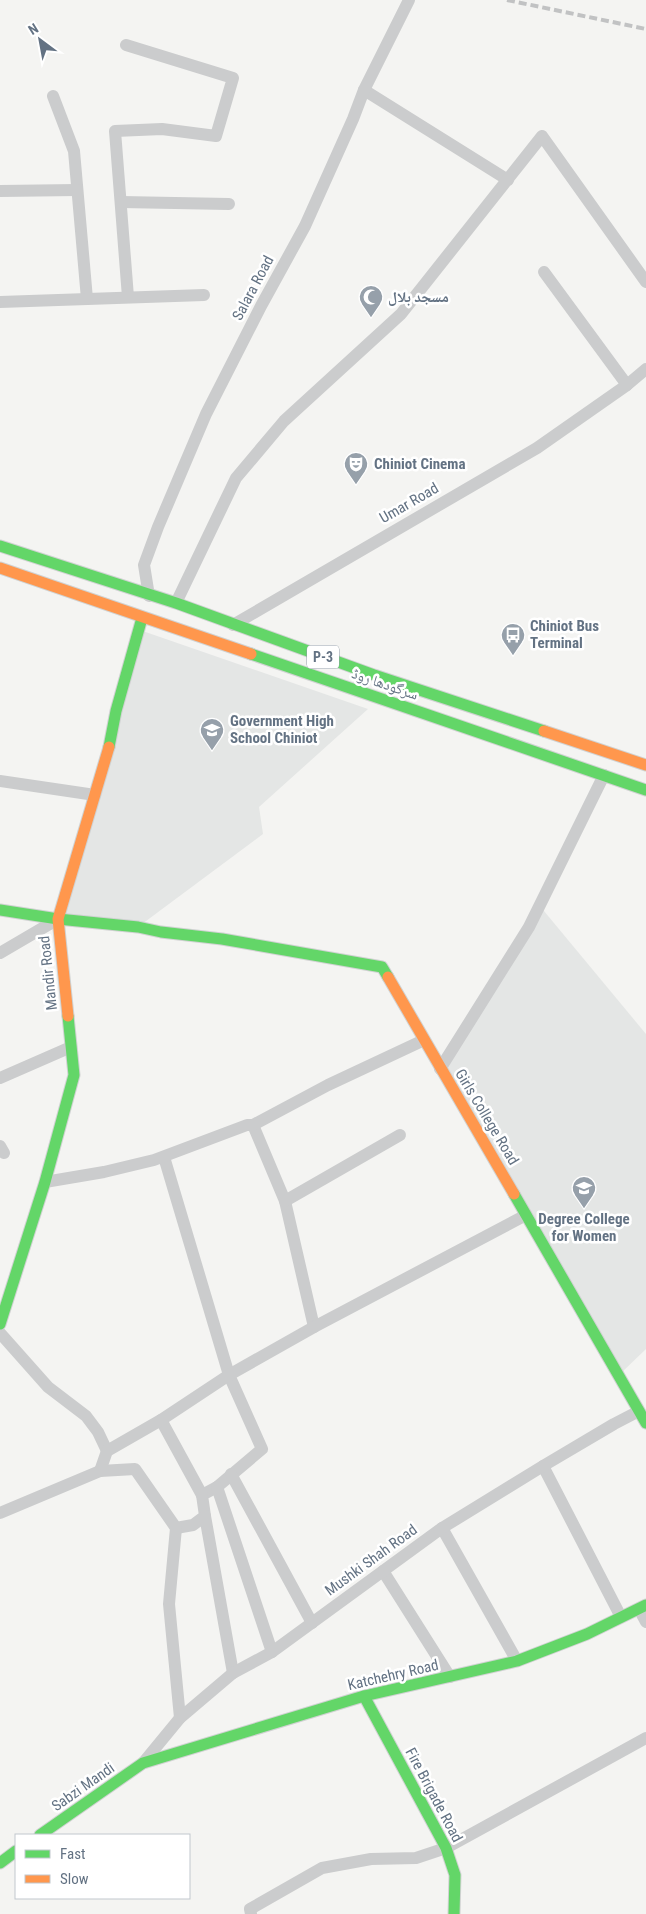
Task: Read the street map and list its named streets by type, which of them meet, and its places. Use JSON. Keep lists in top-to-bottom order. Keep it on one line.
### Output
{"streets":{"main road":["P-3","سرگودھا روڈ","Mandir Road","Girls College Road","Katchehry Road","Sabzi Mandi","Fire Brigade Road"],"street":["Salara Road","Umar Road","Mushki Shah Road"]},"crossings":[["Salara Road","سرگودھا روڈ"],["Umar Road","سرگودھا روڈ"],["سرگودھا روڈ","Mandir Road"],["Mandir Road","Girls College Road"],["Girls College Road","Mushki Shah Road"],["Mushki Shah Road","Katchehry Road"],["Mushki Shah Road","Sabzi Mandi"],["Katchehry Road","Sabzi Mandi"],["Katchehry Road","Fire Brigade Road"]],"places":{"mosque":["مسجد بلال"],"theatre":["Chiniot Cinema"],"bus stop":["Chiniot Bus Terminal"],"school or university":["Government High School Chiniot","Degree College for Women"]},"legend":["Fast","Slow"],"north":"top left"}
